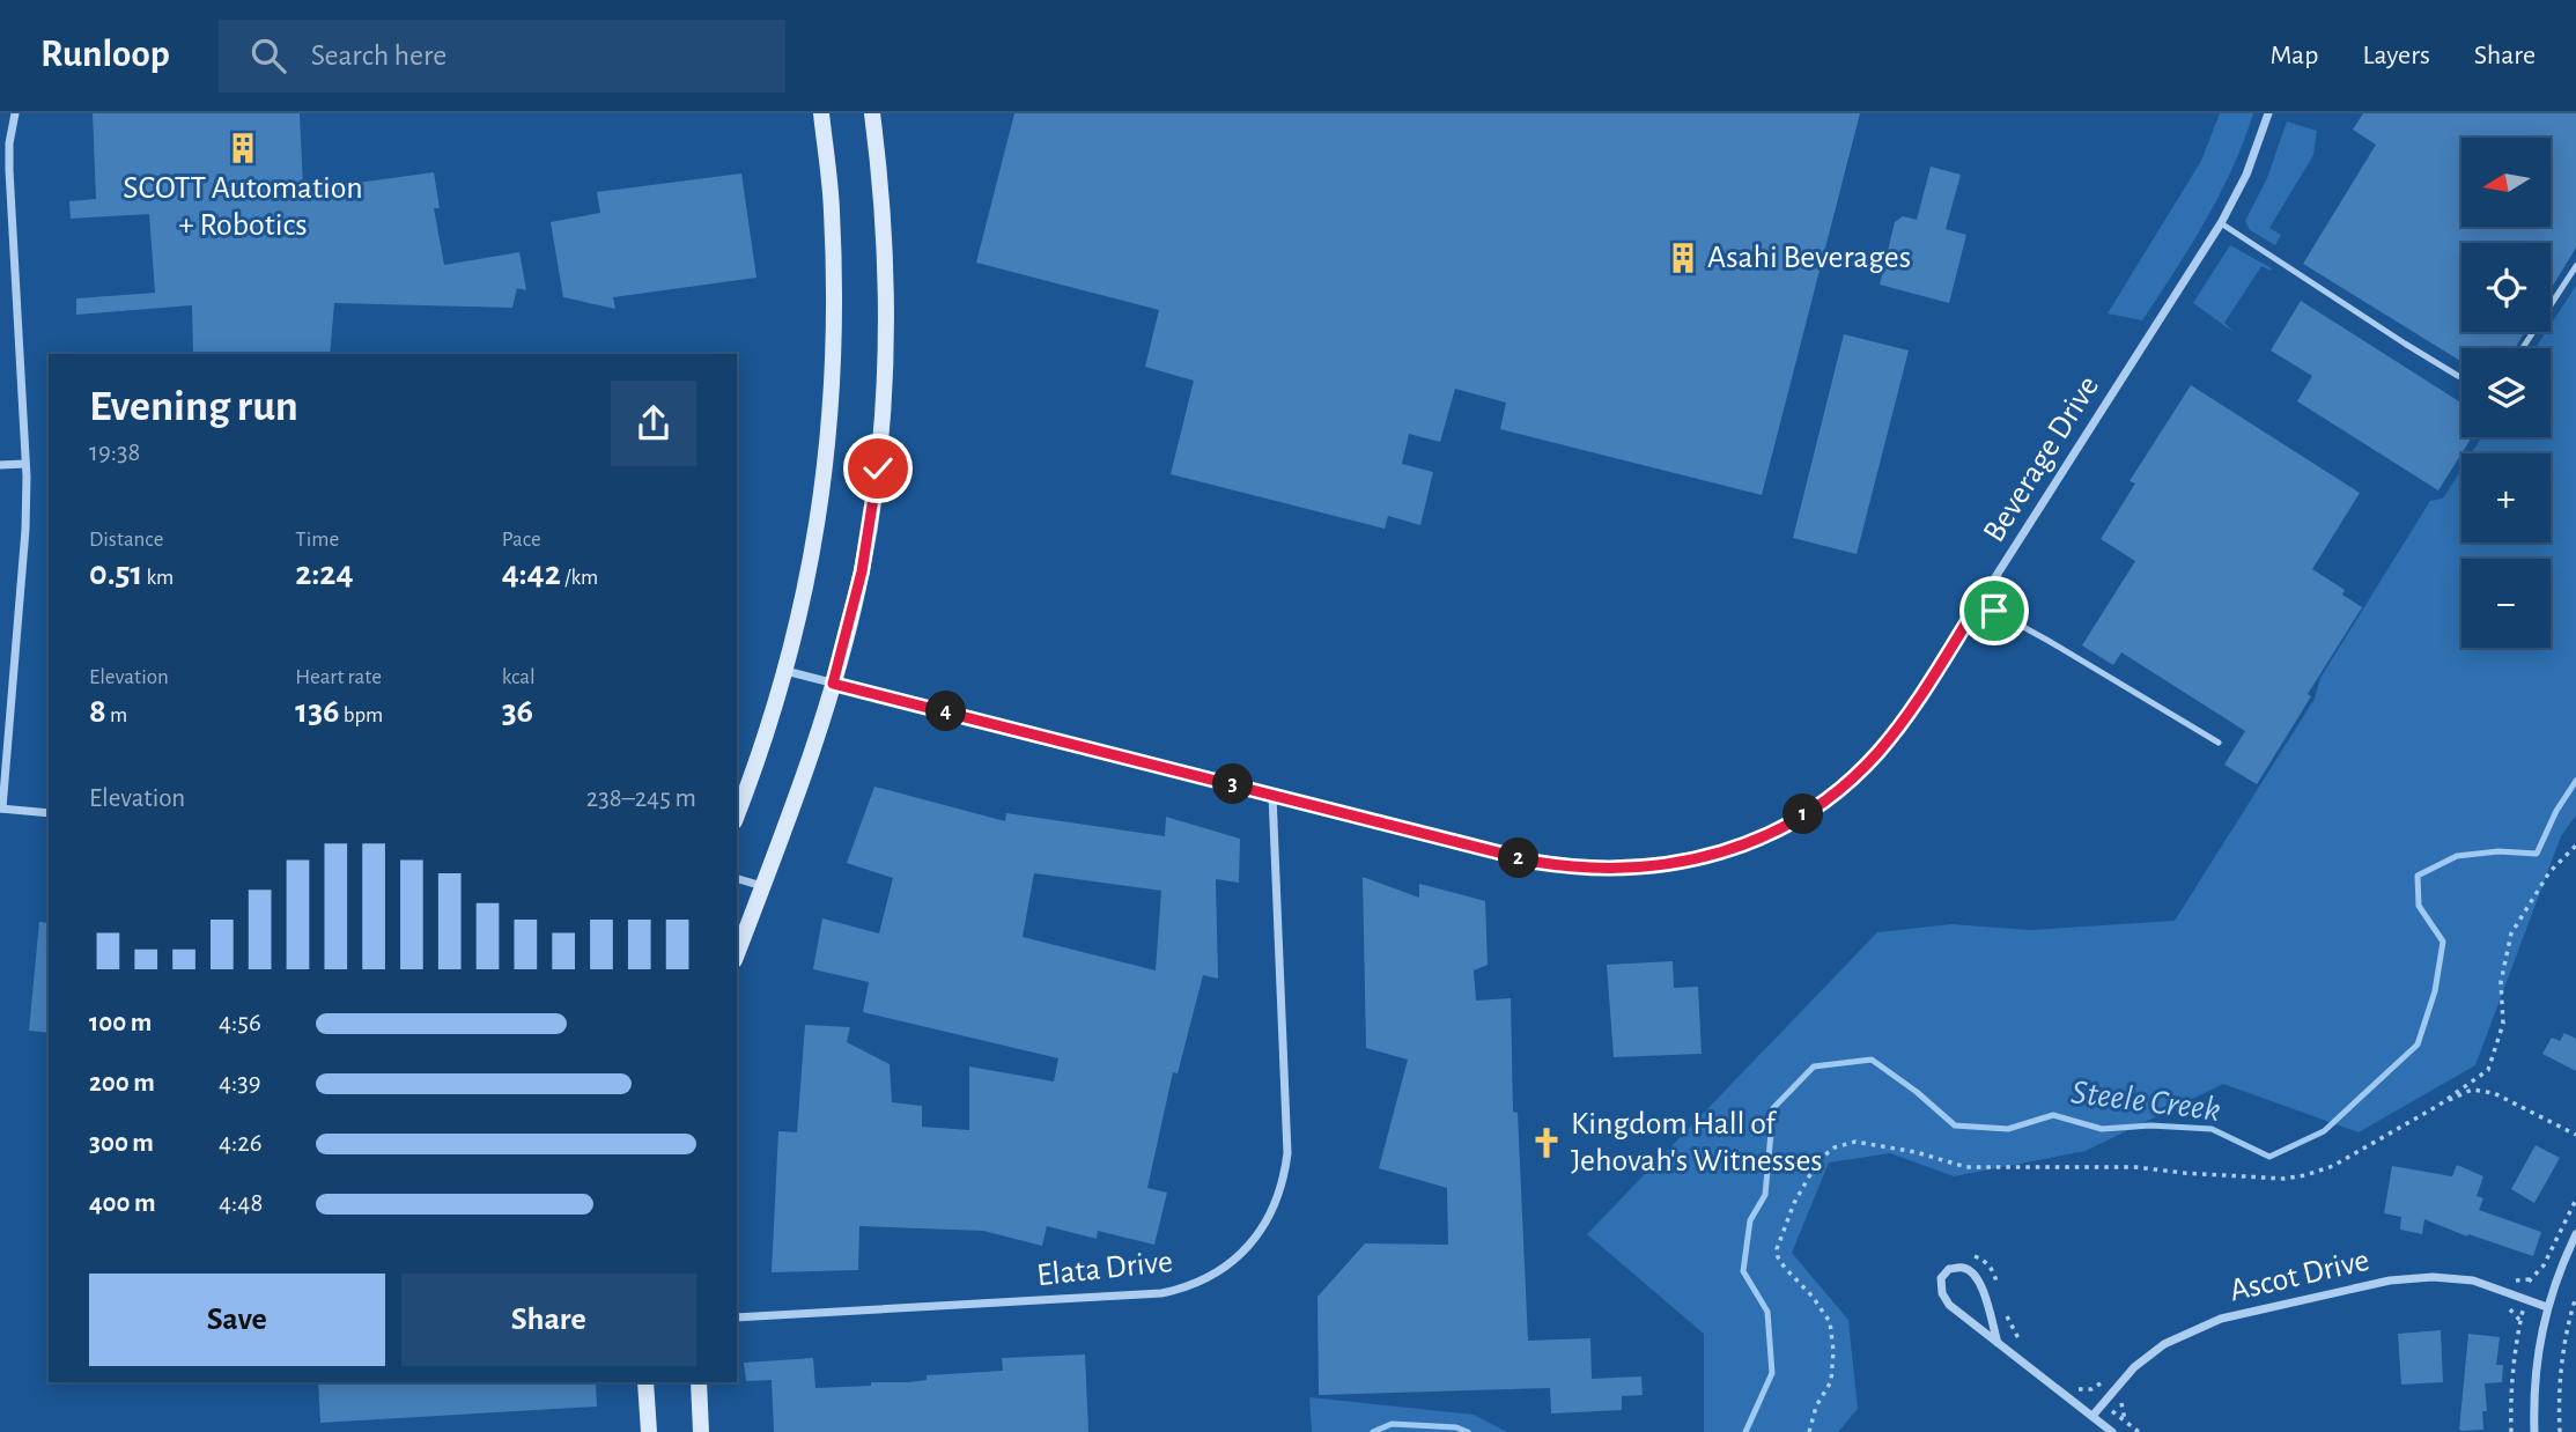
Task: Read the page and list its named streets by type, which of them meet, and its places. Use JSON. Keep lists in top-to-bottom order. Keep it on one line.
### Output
{"streets":{"street":["Beverage Drive","Elata Drive","Ascot Drive"]},"crossings":[["Beverage Drive","Elata Drive"]],"water":["Steele Creek"],"places":{"building":["SCOTT Automation + Robotics","Asahi Beverages"],"church":["Kingdom Hall of Jehovah's Witnesses"]},"north":"left","page":{"header":"Runloop","search":"Search here","nav":["Map","Layers","Share"],"map_buttons":["+","−"],"heading":["Evening run","19:38"],"stats":[["Distance","0.51 km"],["Time","2:24"],["Pace","4:42 /km"],["Elevation","8 m"],["Heart rate","136 bpm"],["kcal","36"]],"pins":["4","3","1","2"],"chart":["Elevation","238–245 m"],"list":[{"name":"100 m","note":"4:56"},{"name":"200 m","note":"4:39"},{"name":"300 m","note":"4:26"},{"name":"400 m","note":"4:48"}],"buttons":["Save","Share"]}}
